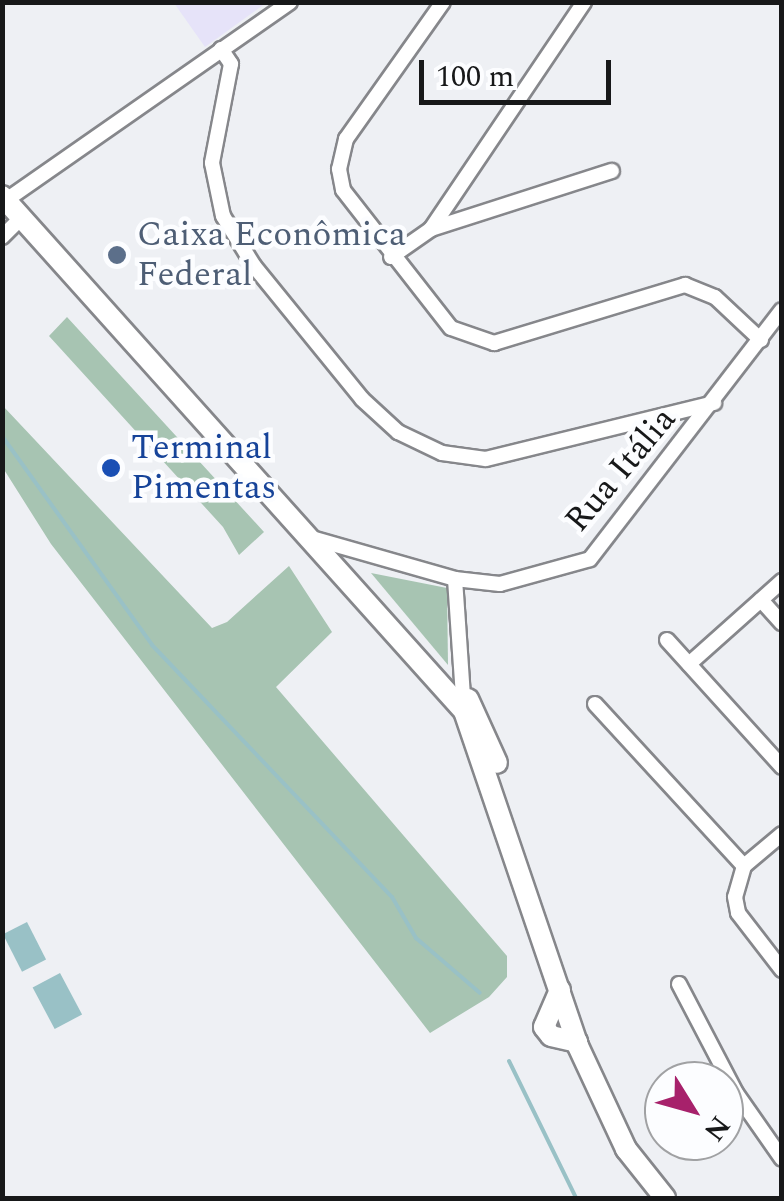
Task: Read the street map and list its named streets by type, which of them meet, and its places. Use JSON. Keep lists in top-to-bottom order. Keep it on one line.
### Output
{"streets":{"street":["Rua Itália"]},"places":["Caixa Econômica Federal","Terminal Pimentas"],"scale_bar":"100 m","north":"bottom right"}
